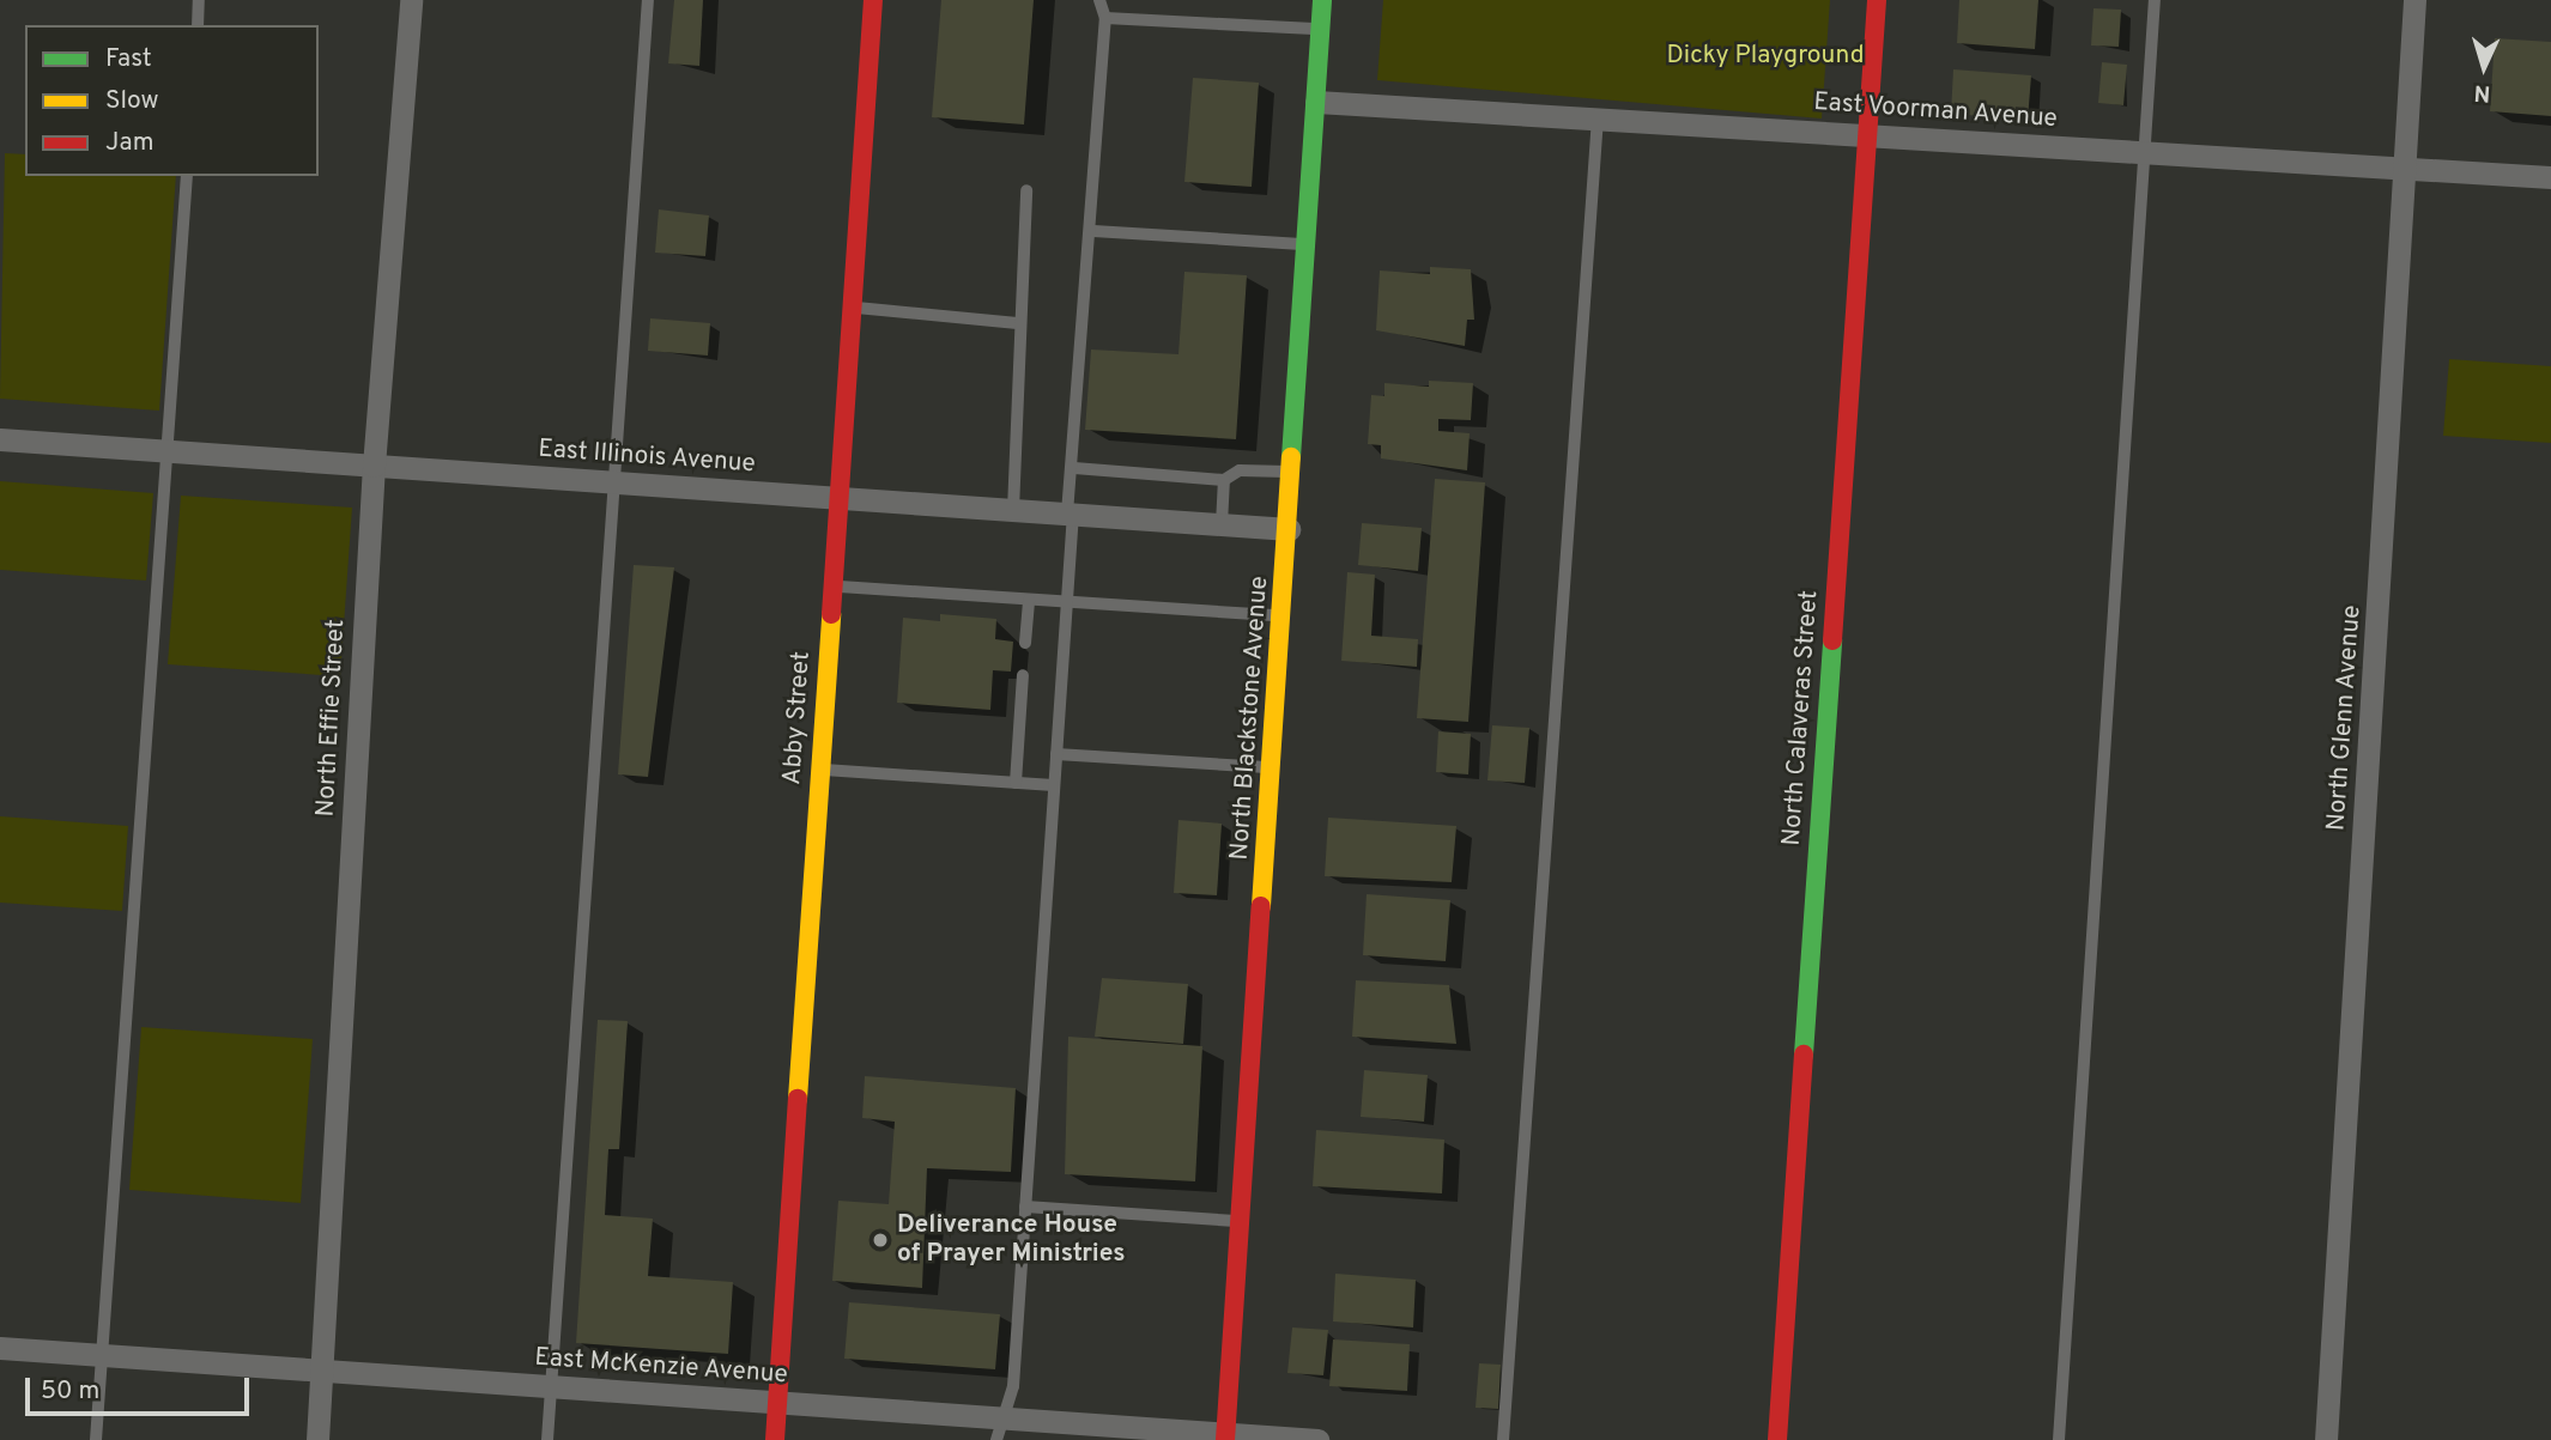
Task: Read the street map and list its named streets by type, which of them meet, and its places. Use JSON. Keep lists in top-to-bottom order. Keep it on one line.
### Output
{"streets":{"main road":["Abby Street","North Blackstone Avenue","North Calaveras Street"],"street":["East Voorman Avenue","East Illinois Avenue","North Effie Street","North Glenn Avenue","East McKenzie Avenue"]},"crossings":[["East Voorman Avenue","North Blackstone Avenue"],["East Voorman Avenue","North Calaveras Street"],["East Voorman Avenue","North Glenn Avenue"],["East Illinois Avenue","North Effie Street"],["East Illinois Avenue","Abby Street"],["East Illinois Avenue","North Blackstone Avenue"],["North Effie Street","East McKenzie Avenue"],["Abby Street","East McKenzie Avenue"],["North Blackstone Avenue","East McKenzie Avenue"]],"parks":["Dicky Playground"],"places":["Deliverance House of Prayer Ministries"],"legend":["Fast","Slow","Jam"],"scale_bar":"50 m","north":"bottom"}
